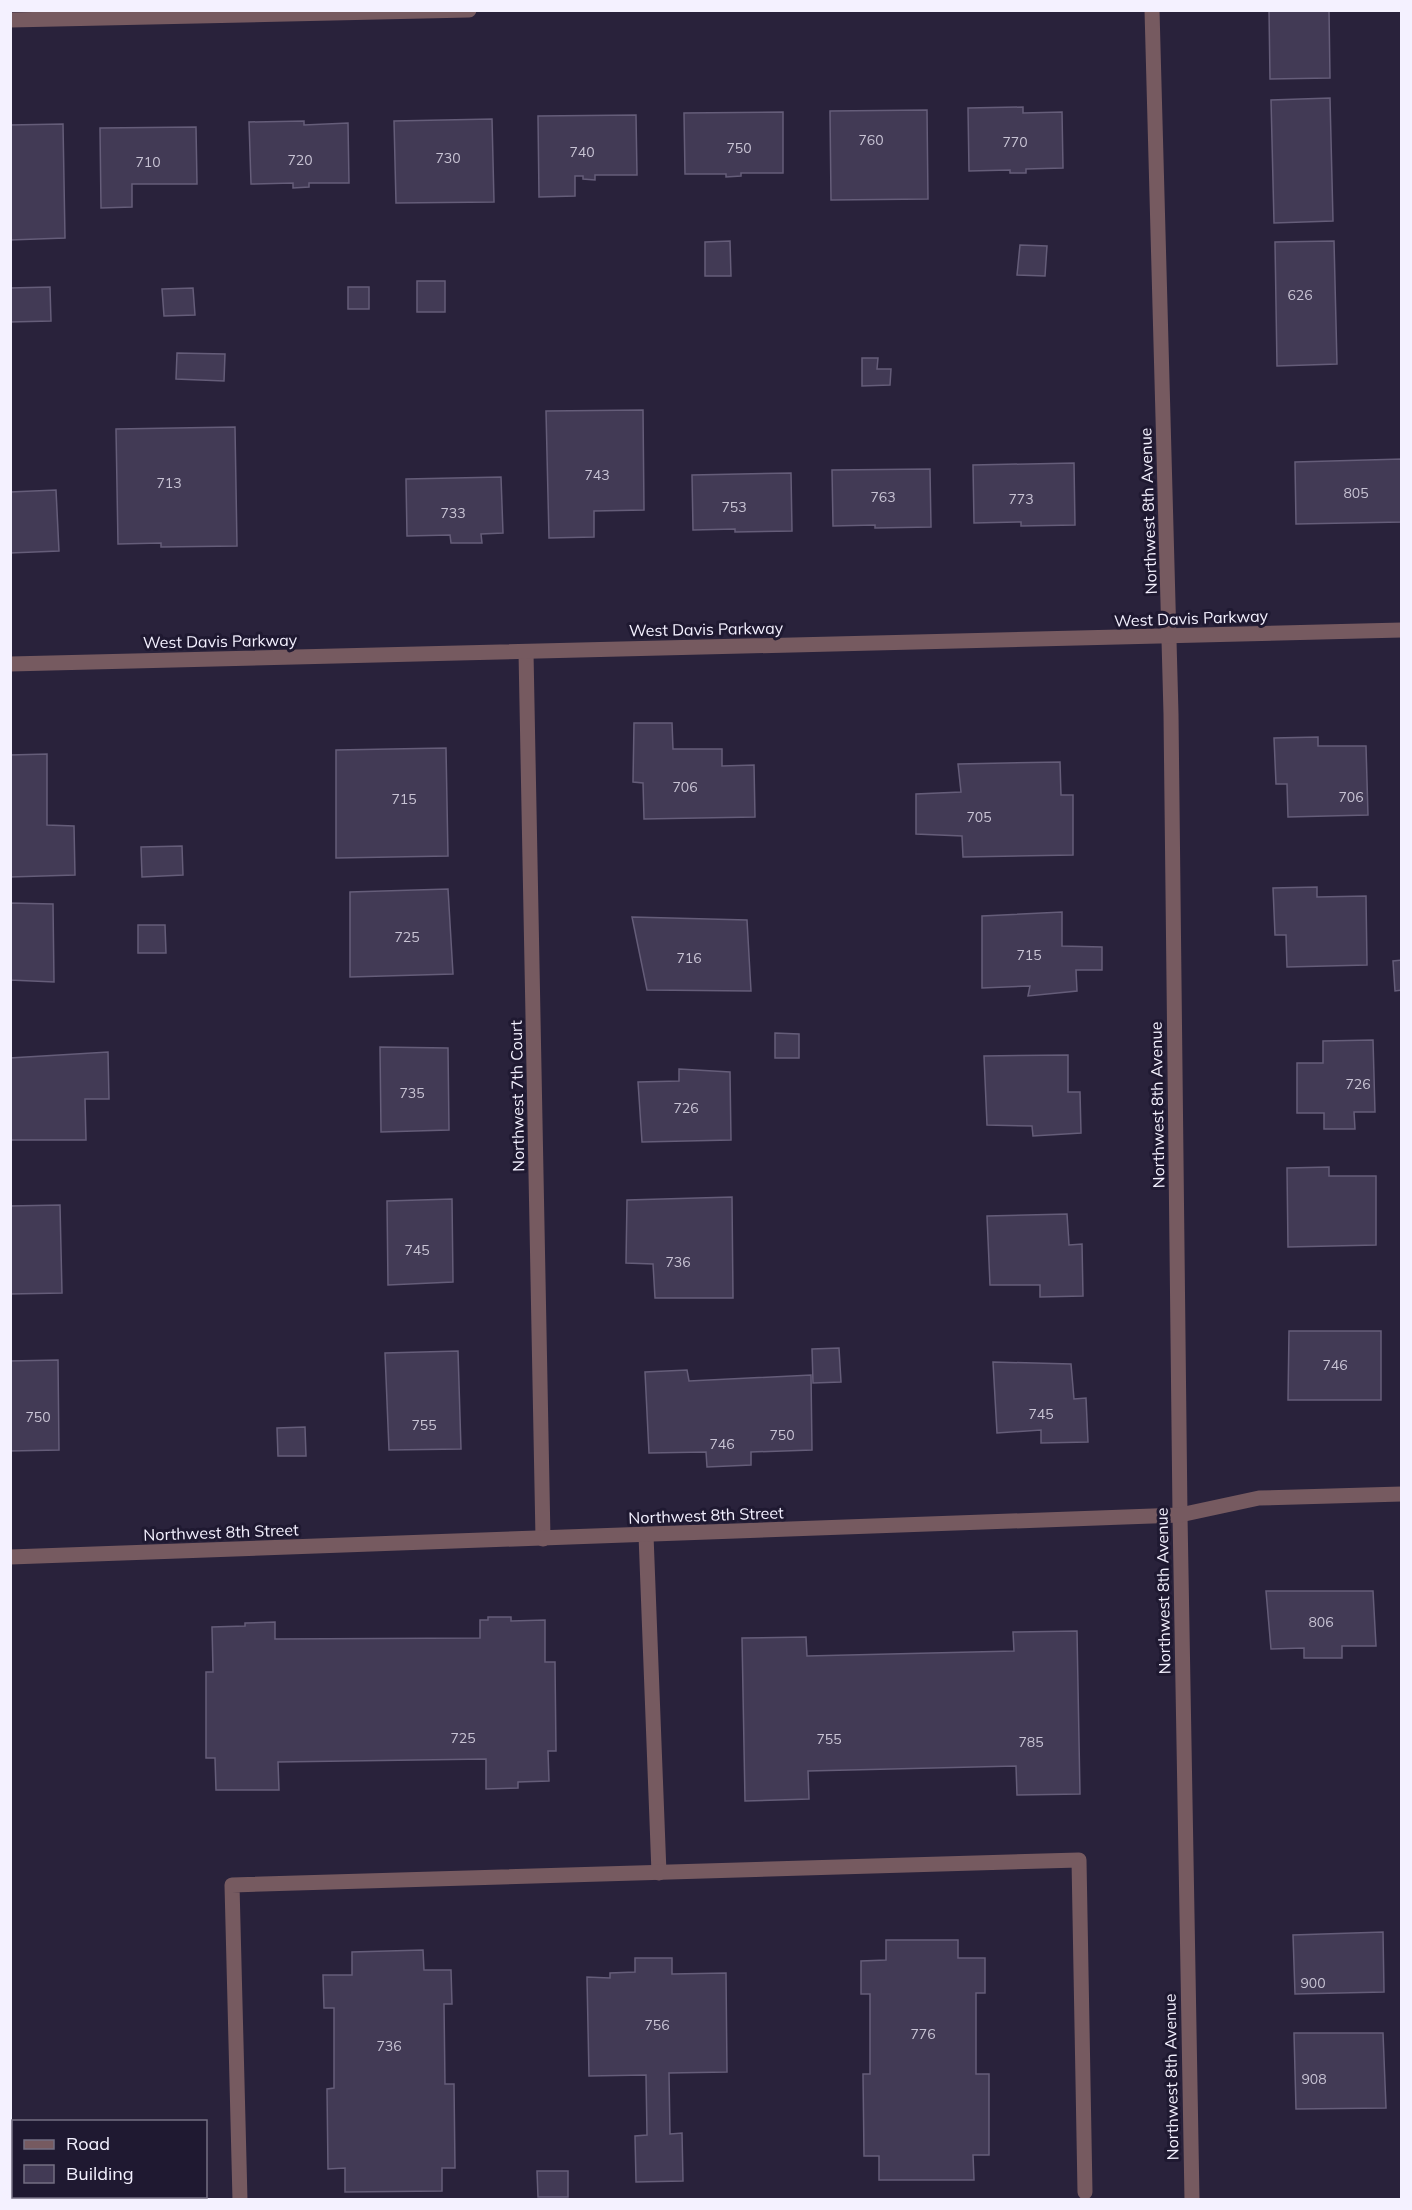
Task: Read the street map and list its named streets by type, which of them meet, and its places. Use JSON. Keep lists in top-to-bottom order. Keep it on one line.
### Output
{"streets":{"street":["Northwest 8th Avenue","West Davis Parkway","Northwest 7th Court","Northwest 8th Street"]},"crossings":[["Northwest 8th Avenue","West Davis Parkway"],["Northwest 8th Avenue","Northwest 8th Street"],["West Davis Parkway","Northwest 7th Court"],["Northwest 7th Court","Northwest 8th Street"]],"house_numbers":["760","770","750","740","730","720","710","626","743","713","805","763","773","753","733","706","706","715","705","725","715","716","726","735","726","745","736","746","745","750","755","750","746","806","725","755","785","900","756","776","736","908"],"legend":["Road","Building"]}
